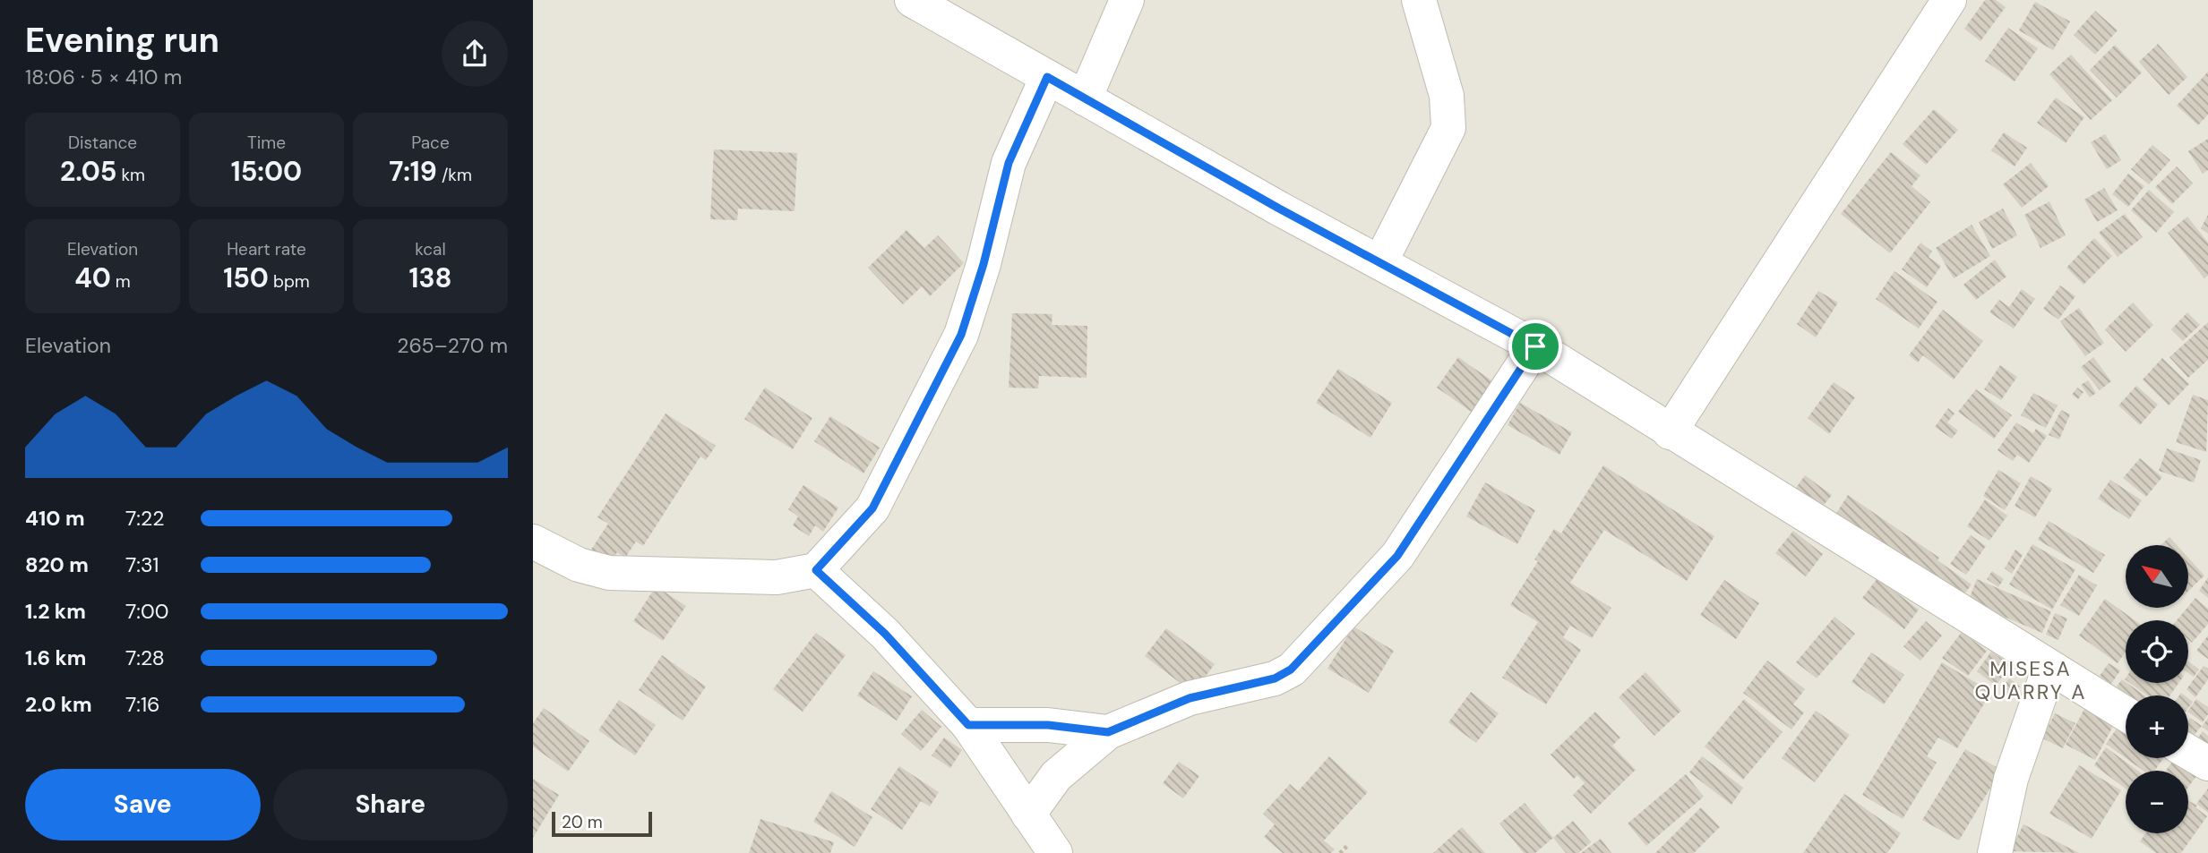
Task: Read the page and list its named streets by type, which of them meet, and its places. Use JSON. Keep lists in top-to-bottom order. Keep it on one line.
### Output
{"districts":["MISESA QUARRY A"],"scale_bar":"20 m","north":"top left","page":{"heading":["Evening run","18:06 · 5 × 410 m"],"stats":[["Distance","2.05 km"],["Time","15:00"],["Pace","7:19 /km"],["Elevation","40 m"],["Heart rate","150 bpm"],["kcal","138"]],"chart":["Elevation","265–270 m"],"list":[{"name":"410 m","note":"7:22"},{"name":"820 m","note":"7:31"},{"name":"1.2 km","note":"7:00"},{"name":"1.6 km","note":"7:28"},{"name":"2.0 km","note":"7:16"}],"map_buttons":["+","−"],"buttons":["Save","Share"],"scale":"20 m"}}
